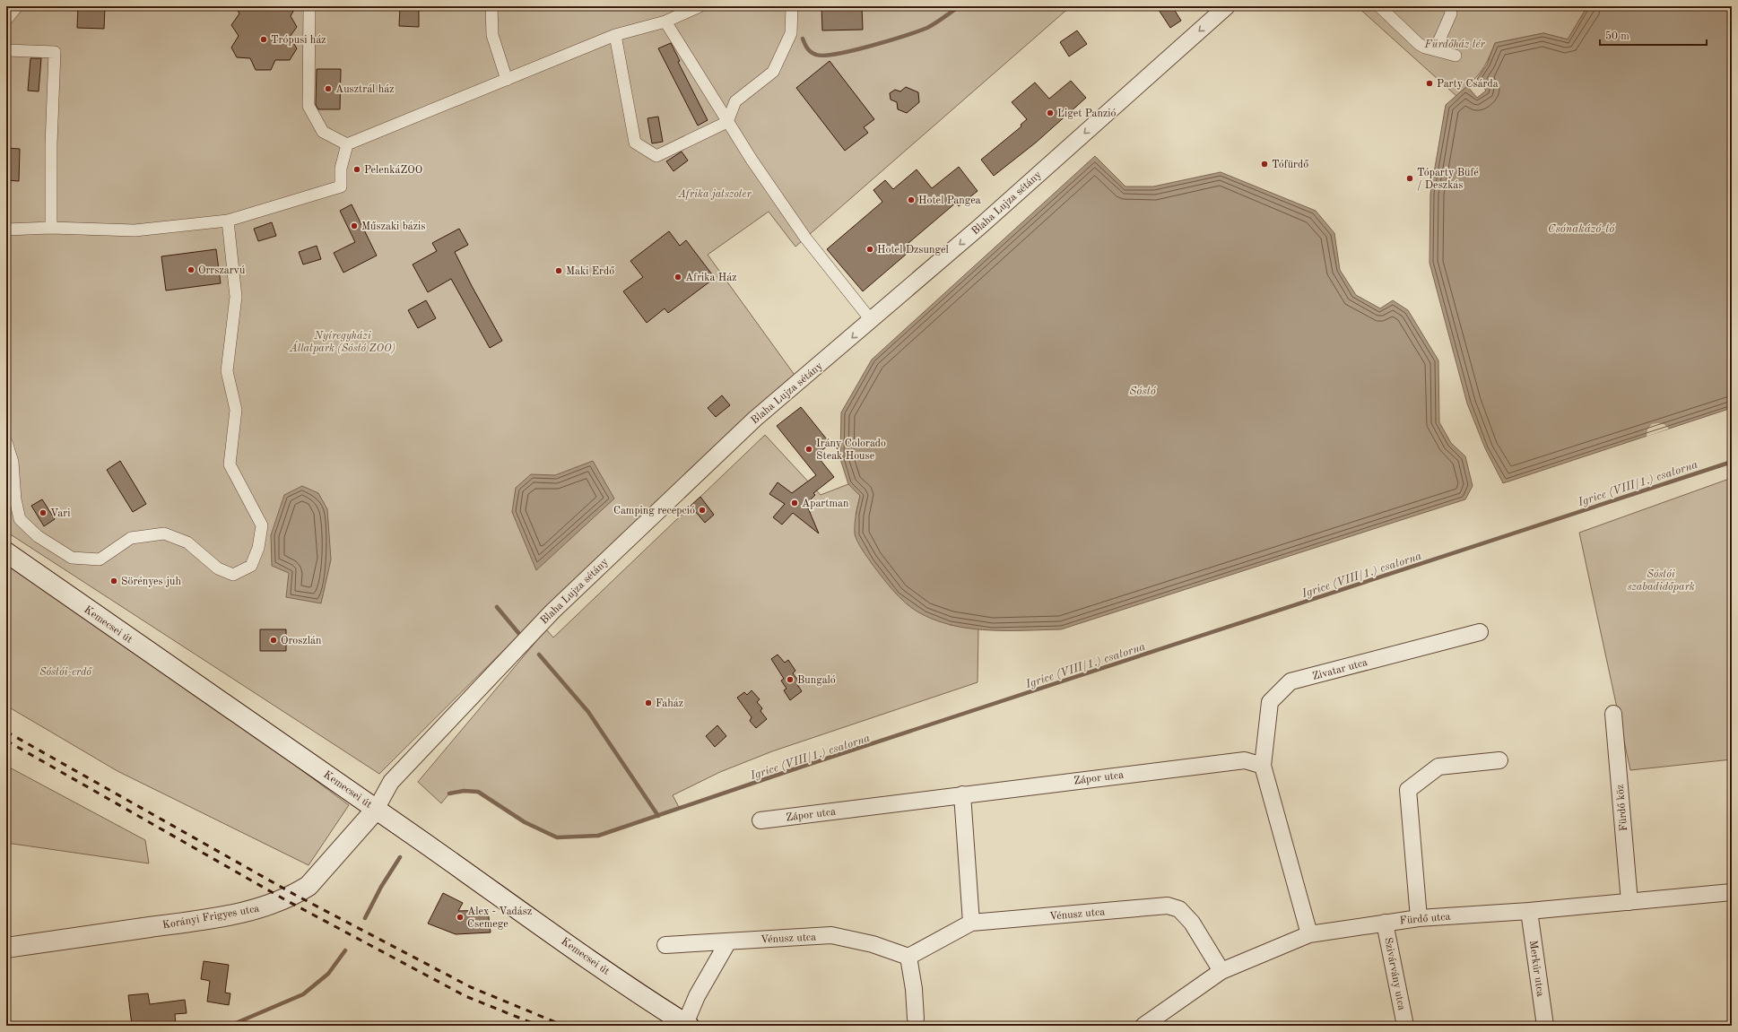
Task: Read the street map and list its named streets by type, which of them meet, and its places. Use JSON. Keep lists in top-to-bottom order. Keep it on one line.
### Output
{"streets":{"main road":["Kemecsei út","Korányi Frigyes utca"],"street":["Blaha Lujza sétány","Zivatar utca","Zápor utca","Fürdő köz","Vénusz utca","Fürdő utca","Merkúr utca","Szivárvány utca"]},"crossings":[["Blaha Lujza sétány","Kemecsei út"],["Blaha Lujza sétány","Korányi Frigyes utca"],["Kemecsei út","Korányi Frigyes utca"],["Zivatar utca","Zápor utca"],["Fürdő köz","Fürdő utca"],["Vénusz utca","Fürdő utca"],["Fürdő utca","Merkúr utca"],["Fürdő utca","Szivárvány utca"]],"one_way":["Blaha Lujza sétány"],"water":["Csónakázó-tó","Sóstó","Igrice (VIII/1.) csatorna"],"parks":["Fürdőház tér","Afrika jatszoter","Nyíregyházi Állatpark (Sóstó ZOO)","Sóstói szabadidőpark","Sóstói-erdő"],"places":["Trópusi ház","Party Csárda","Ausztrál ház","Liget Panzió","Tófürdő","PelenkáZOO","Tóparty Büfé / Deszkás","Hotel Pangea","Műszaki bázis","Hotel Dzsungel","Orrszarvú","Maki Erdő","Afrika Ház","Irány Colorado Steak House","Apartman","Camping recepció","Vari","Sörényes juh","Oroszlán","Bungaló","Faház","Alex - Vadász Csemege"],"scale_bar":"50 m"}
